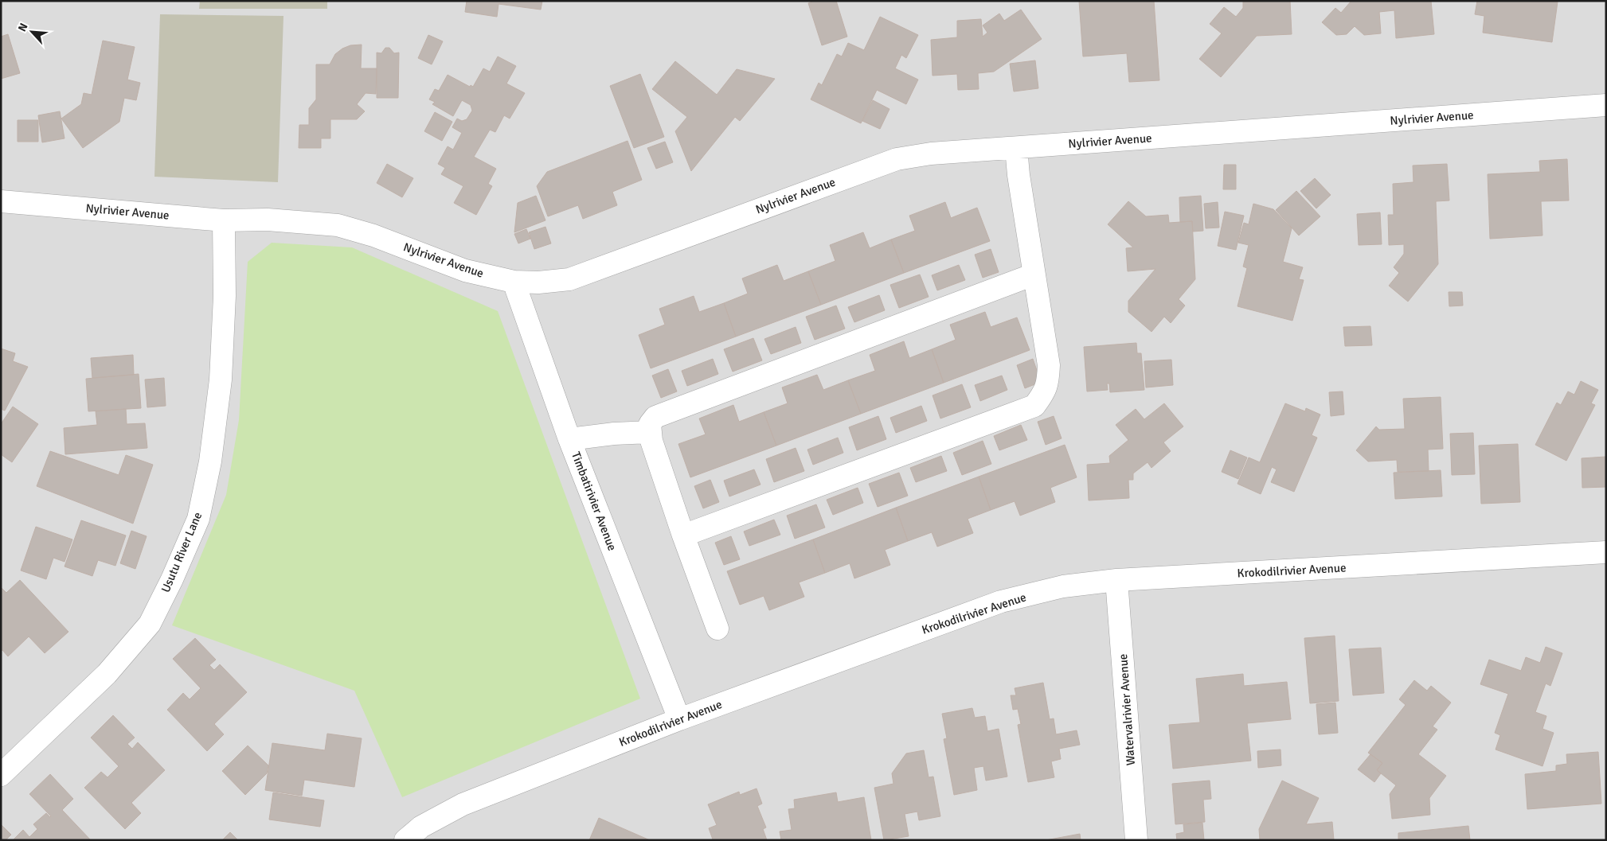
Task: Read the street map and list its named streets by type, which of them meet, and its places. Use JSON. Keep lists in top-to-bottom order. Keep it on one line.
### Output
{"streets":{"street":["Nylrivier Avenue","Timbatirivier Avenue","Usutu River Lane","Krokodilrivier Avenue","Watervalrivier Avenue"]},"crossings":[["Nylrivier Avenue","Timbatirivier Avenue"],["Nylrivier Avenue","Usutu River Lane"],["Timbatirivier Avenue","Krokodilrivier Avenue"],["Krokodilrivier Avenue","Watervalrivier Avenue"]],"north":"top left"}
